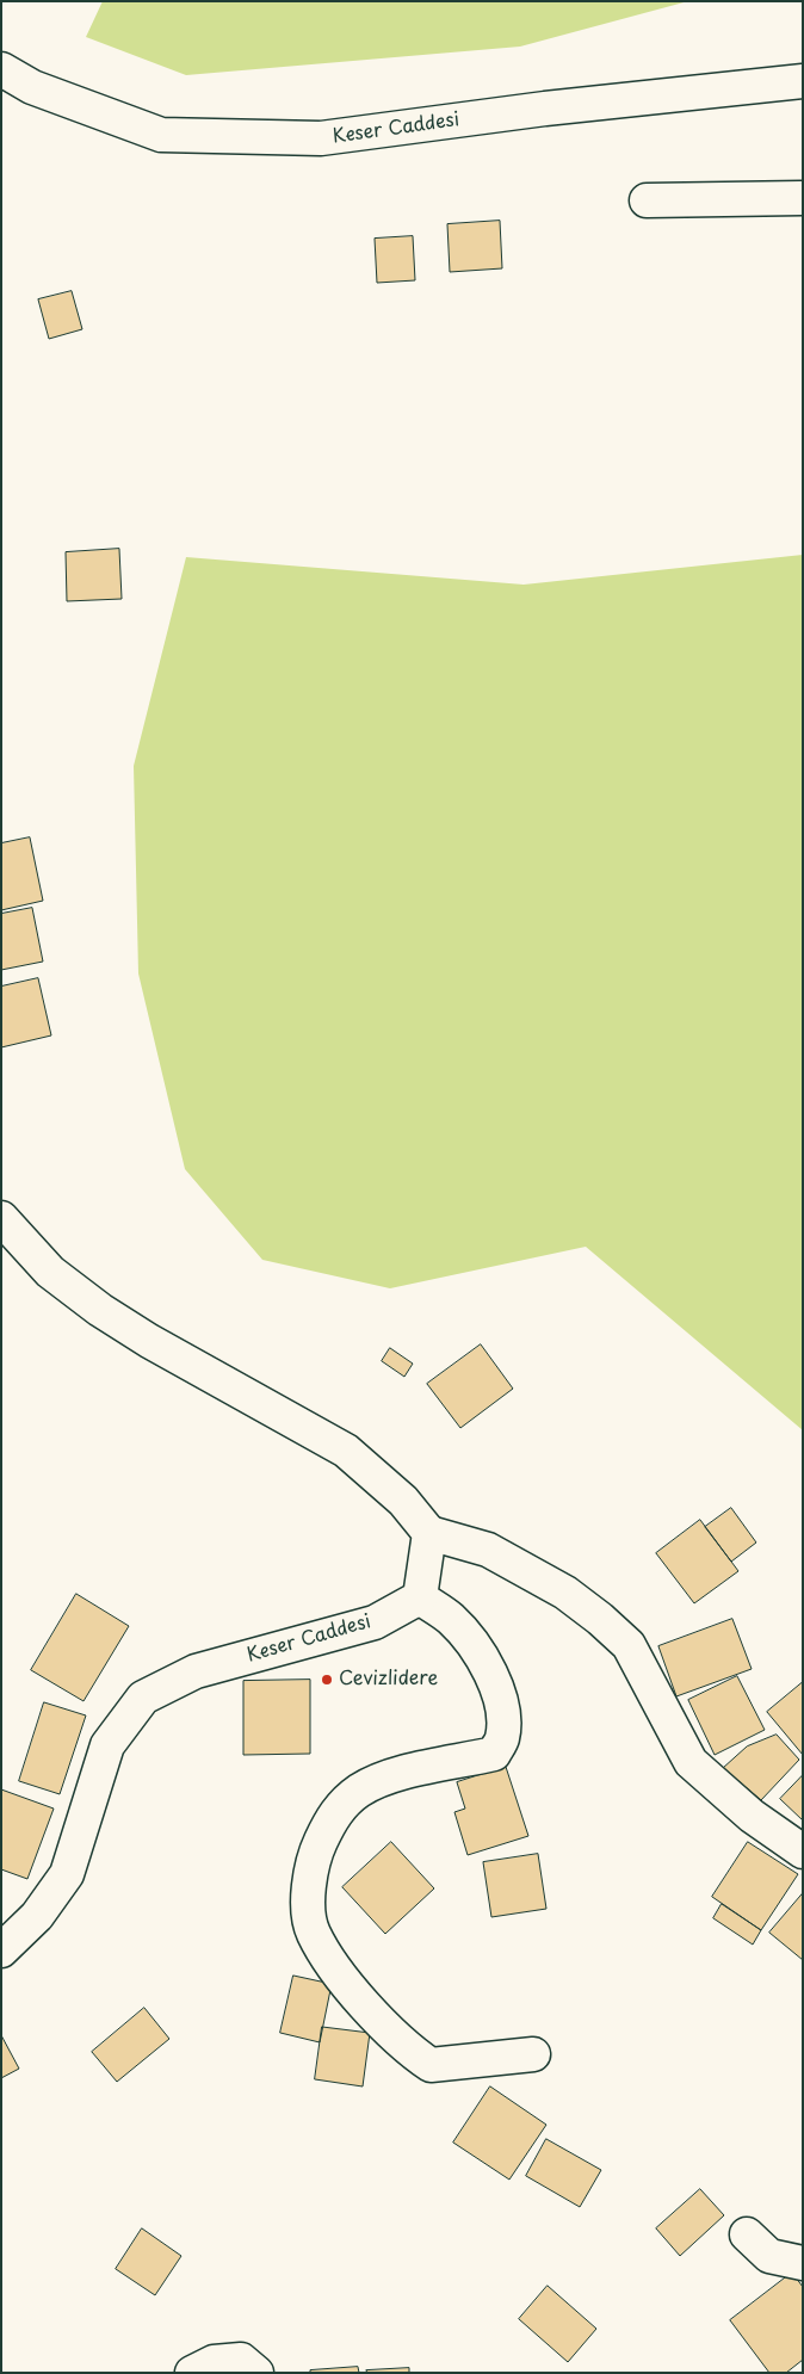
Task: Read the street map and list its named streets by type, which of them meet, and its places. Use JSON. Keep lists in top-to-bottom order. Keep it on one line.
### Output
{"streets":{"street":["Keser Caddesi"]},"places":["Cevizlidere"]}
